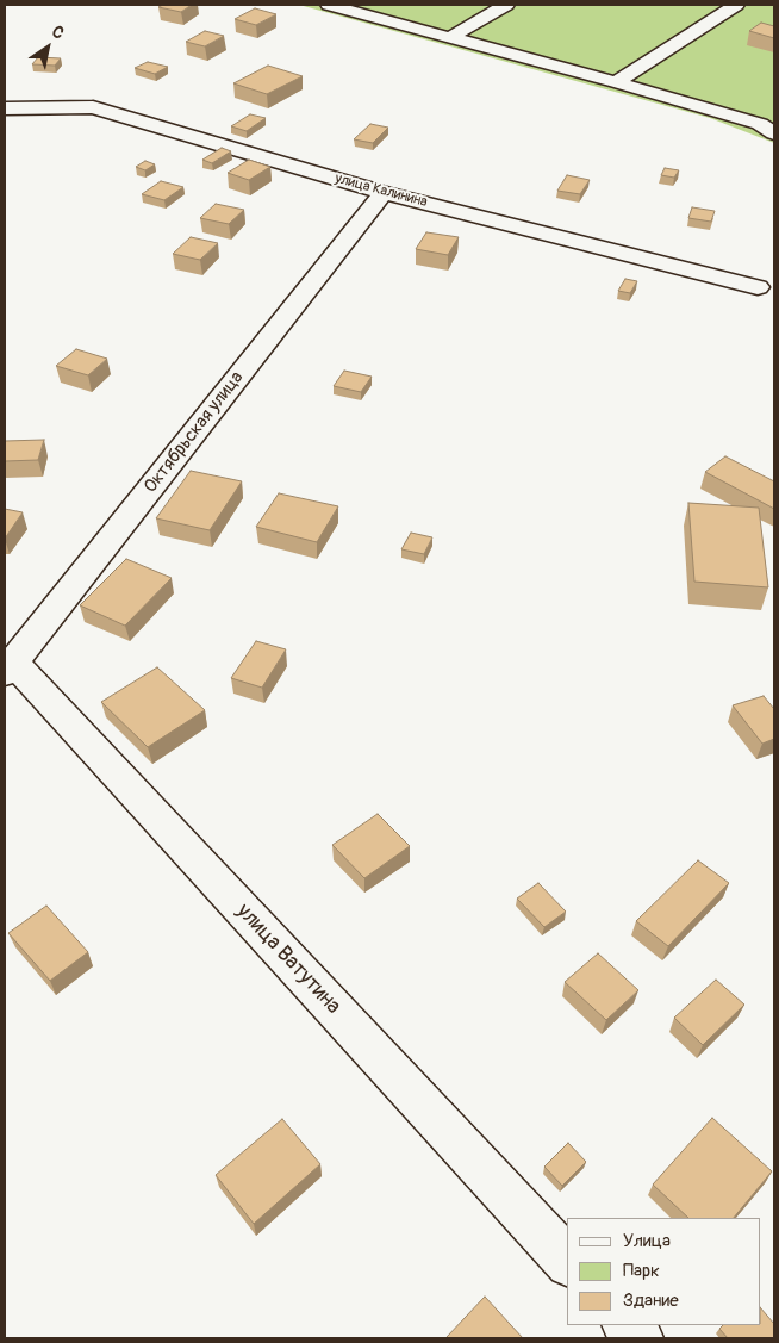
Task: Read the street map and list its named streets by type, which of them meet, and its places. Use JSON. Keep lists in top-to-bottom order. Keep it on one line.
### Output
{"streets":{"street":["улица Калинина","Октябрьская улица","улица Ватутина"]},"crossings":[["улица Калинина","Октябрьская улица"],["Октябрьская улица","улица Ватутина"]],"legend":["Улица","Парк","Здание"],"north":"top right"}
